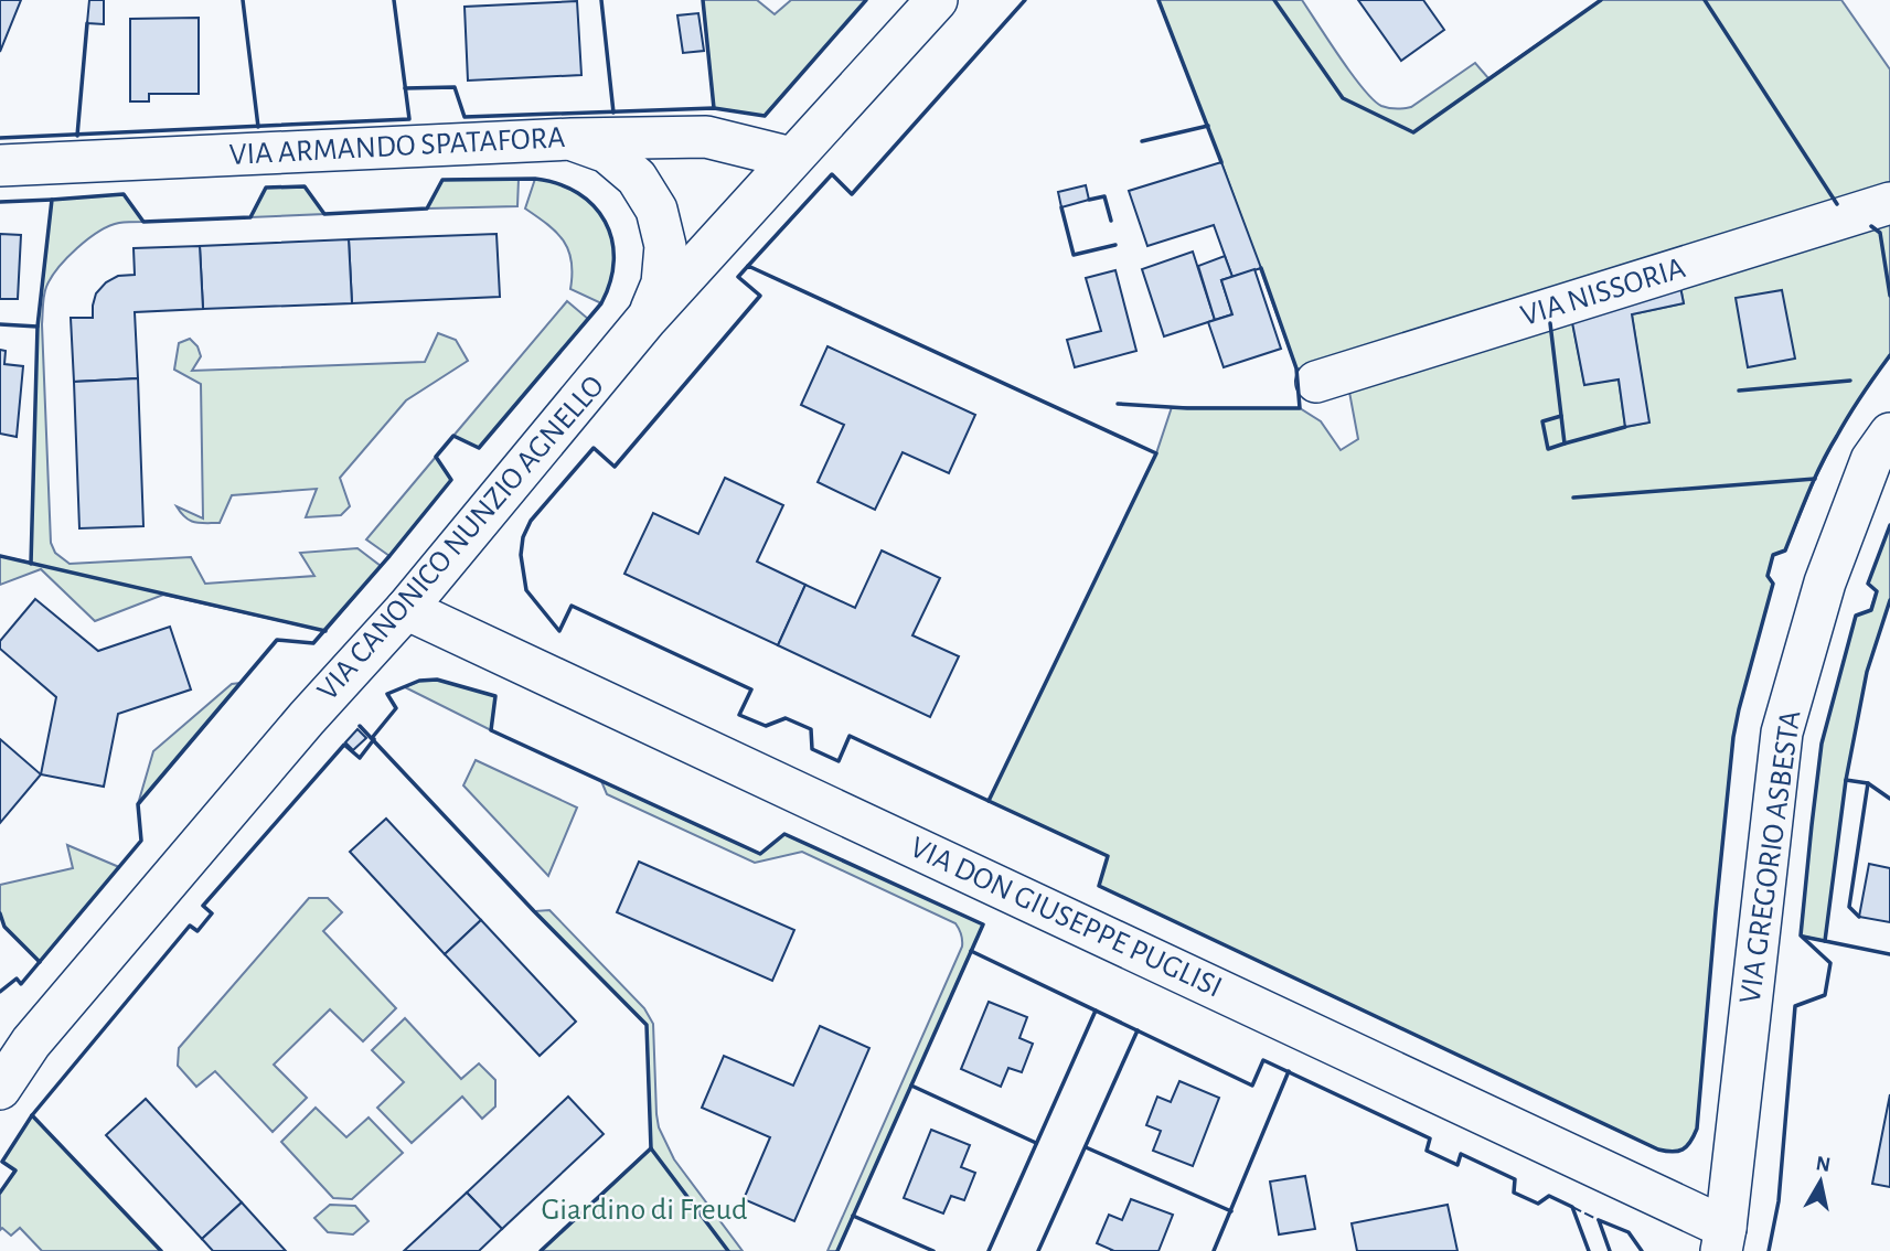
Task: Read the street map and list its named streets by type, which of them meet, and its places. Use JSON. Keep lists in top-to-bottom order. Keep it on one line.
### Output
{"streets":{"street":["VIA ARMANDO SPATAFORA","VIA NISSORIA","VIA CANONICO NUNZIO AGNELLO","VIA GREGORIO ASBESTA","VIA DON GIUSEPPE PUGLISI"]},"crossings":[["VIA ARMANDO SPATAFORA","VIA CANONICO NUNZIO AGNELLO"],["VIA CANONICO NUNZIO AGNELLO","VIA DON GIUSEPPE PUGLISI"],["VIA GREGORIO ASBESTA","VIA DON GIUSEPPE PUGLISI"]],"parks":["Giardino di Freud"],"north":"top"}
